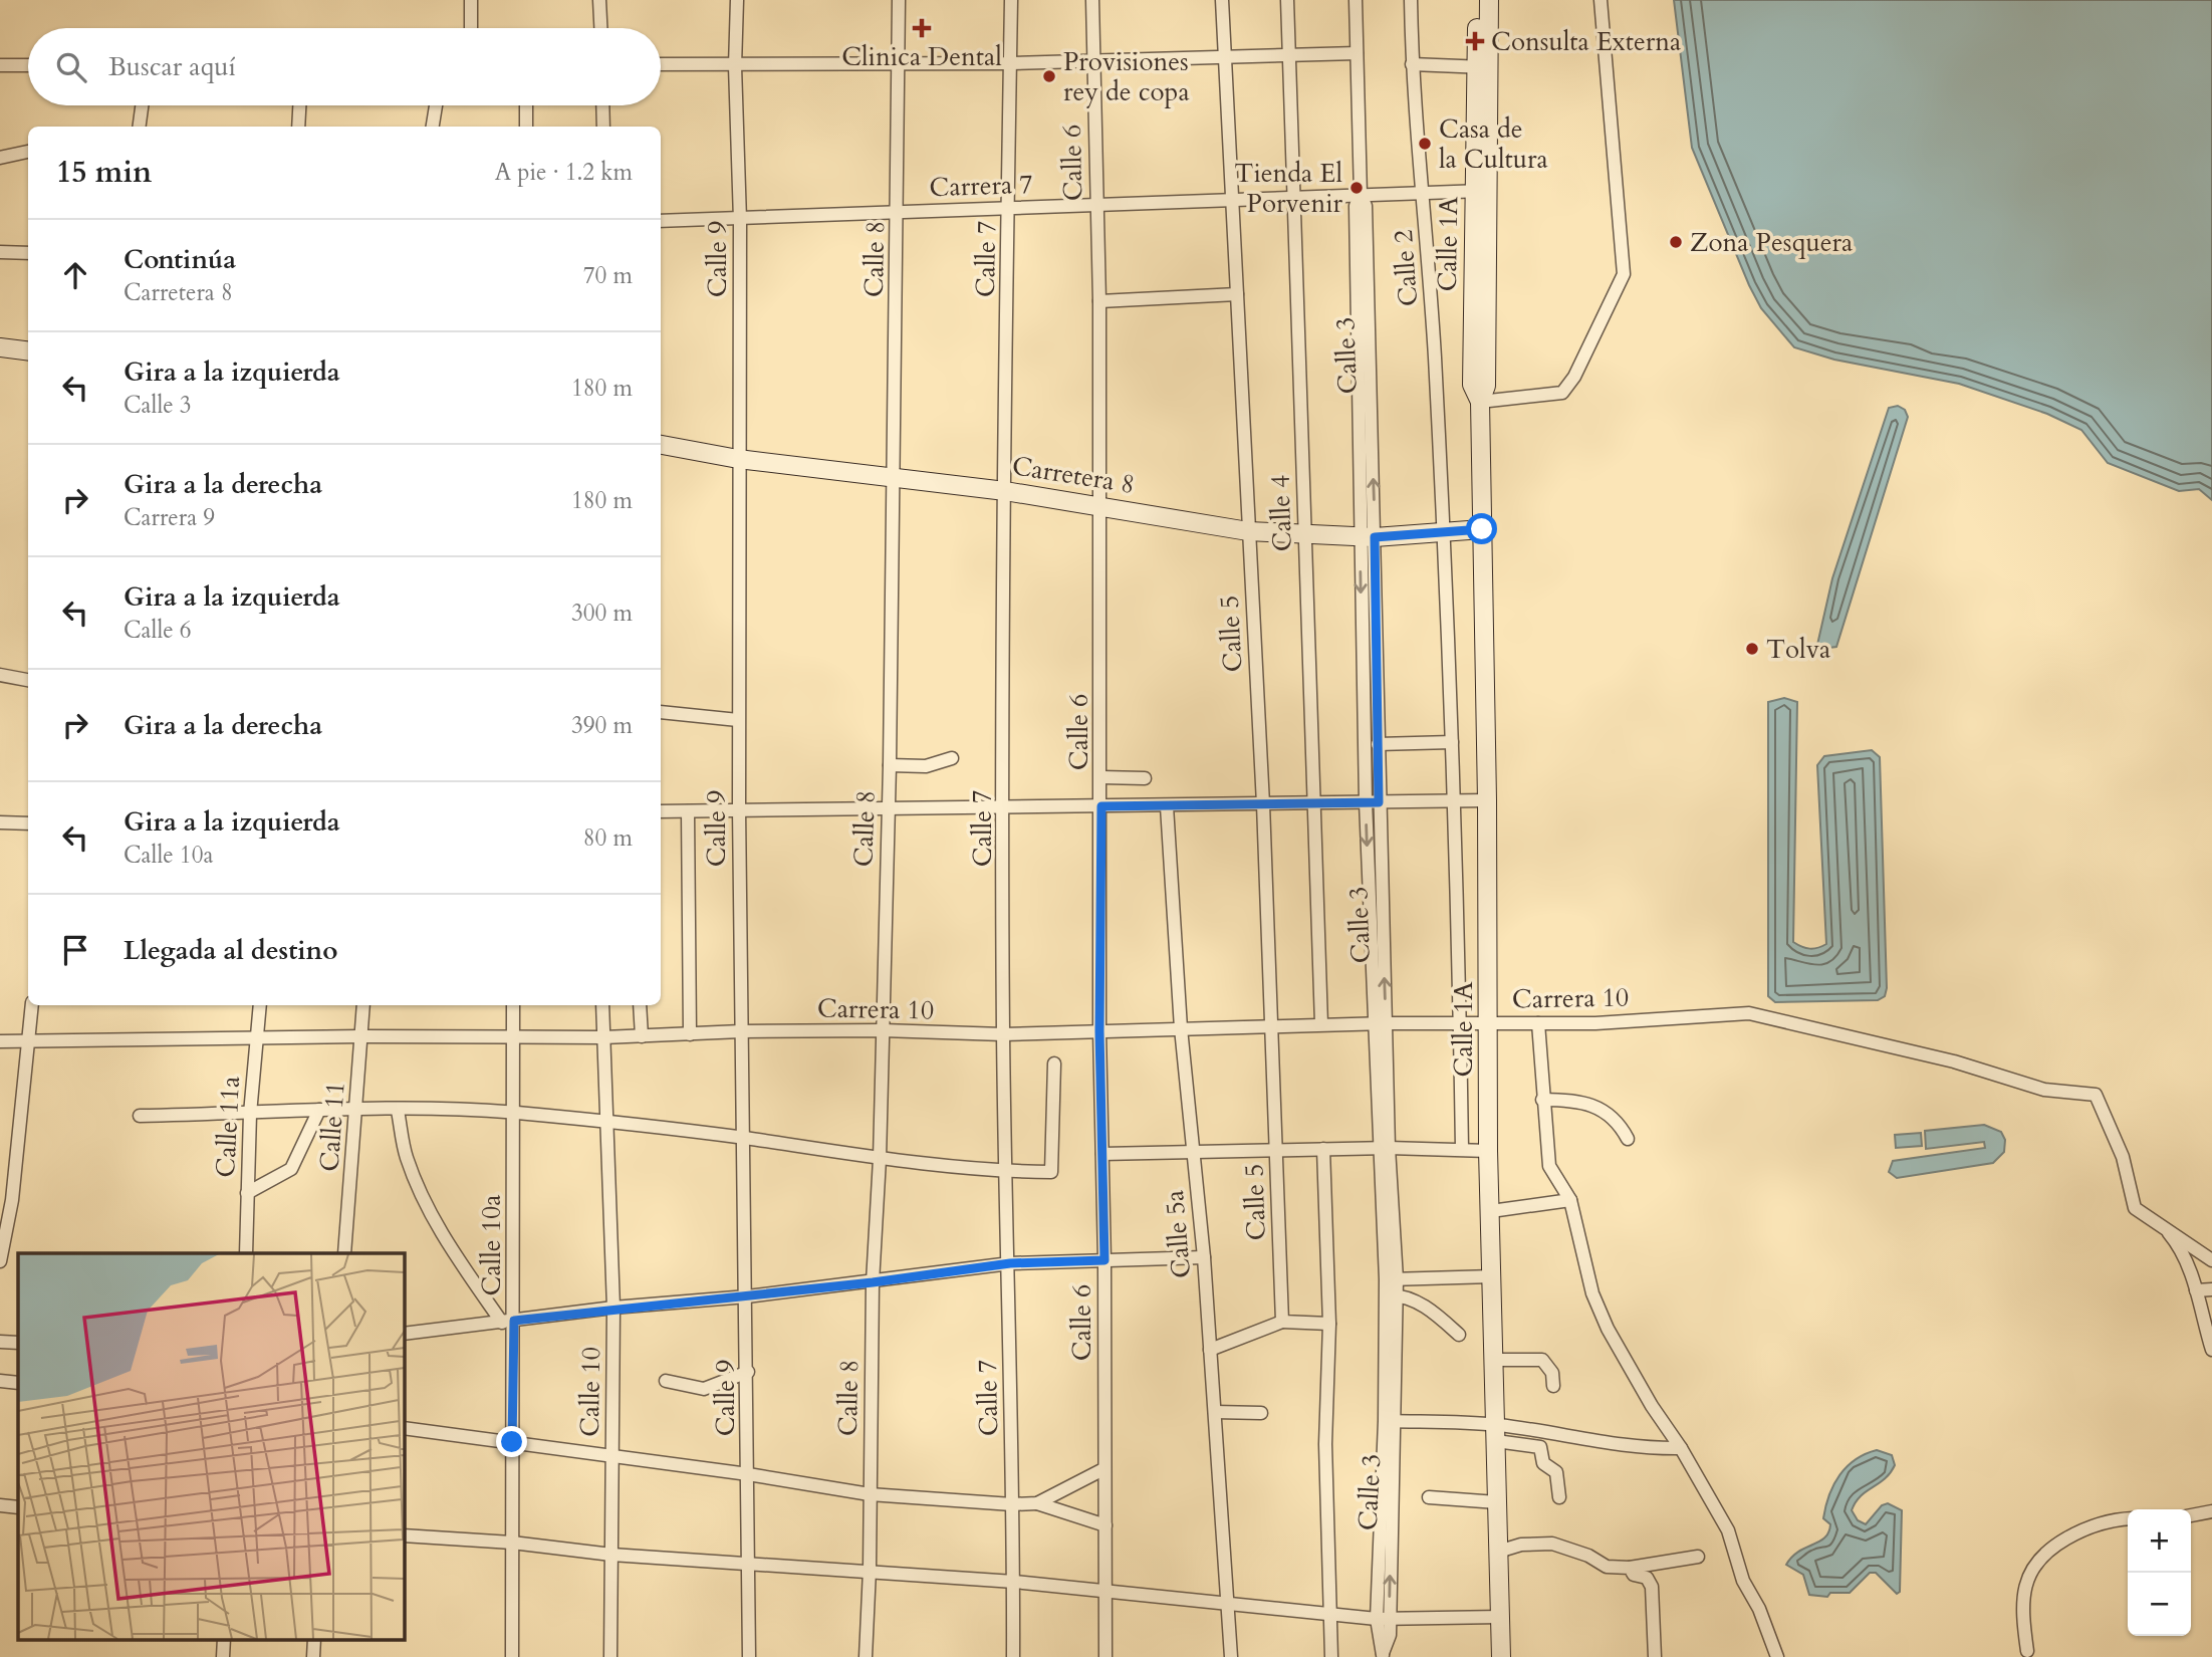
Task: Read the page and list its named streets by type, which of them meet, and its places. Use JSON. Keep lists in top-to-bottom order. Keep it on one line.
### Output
{"streets":{"street":["Calle 6","Carrera 7","Calle 1A","Calle 9","Calle 8","Calle 7","Calle 2","Calle 3","Carretera 8","Calle 4","Calle 5","Carrera 10","Calle 11a","Calle 11","Calle 5a","Calle 10a","Calle 10"]},"crossings":[["Calle 6","Carrera 7"],["Calle 6","Carretera 8"],["Calle 6","Carrera 10"],["Carrera 7","Calle 1A"],["Carrera 7","Calle 9"],["Carrera 7","Calle 8"],["Carrera 7","Calle 7"],["Carrera 7","Calle 2"],["Carrera 7","Calle 3"],["Carrera 7","Calle 4"],["Carrera 7","Calle 5"],["Calle 1A","Carretera 8"],["Calle 1A","Carrera 10"],["Calle 9","Carretera 8"],["Calle 9","Carrera 10"],["Calle 8","Carretera 8"],["Calle 8","Carrera 10"],["Calle 7","Carretera 8"],["Calle 7","Carrera 10"],["Calle 2","Carretera 8"],["Calle 2","Carrera 10"],["Calle 3","Carretera 8"],["Calle 3","Carrera 10"],["Carretera 8","Calle 4"],["Carretera 8","Calle 5"],["Calle 4","Carrera 10"],["Calle 5","Carrera 10"],["Carrera 10","Calle 11a"],["Carrera 10","Calle 11"],["Carrera 10","Calle 5a"],["Carrera 10","Calle 10a"],["Carrera 10","Calle 10"]],"places":{"health":["Clinica Dental","Consulta Externa"],"other":["Provisiones rey de copa","Casa de la Cultura","Tienda El Porvenir","Zona Pesquera","Tolva"]},"page":{"search":"Buscar aquí","heading":["15 min","A pie · 1.2 km"],"list":[["Continúa","Carretera 8","70 m"],["Gira a la izquierda","Calle 3","180 m"],["Gira a la derecha","Carrera 9","180 m"],["Gira a la izquierda","Calle 6","300 m"],["Gira a la derecha","390 m"],["Gira a la izquierda","Calle 10a","80 m"],"Llegada al destino"],"map_buttons":["+","−"]}}
